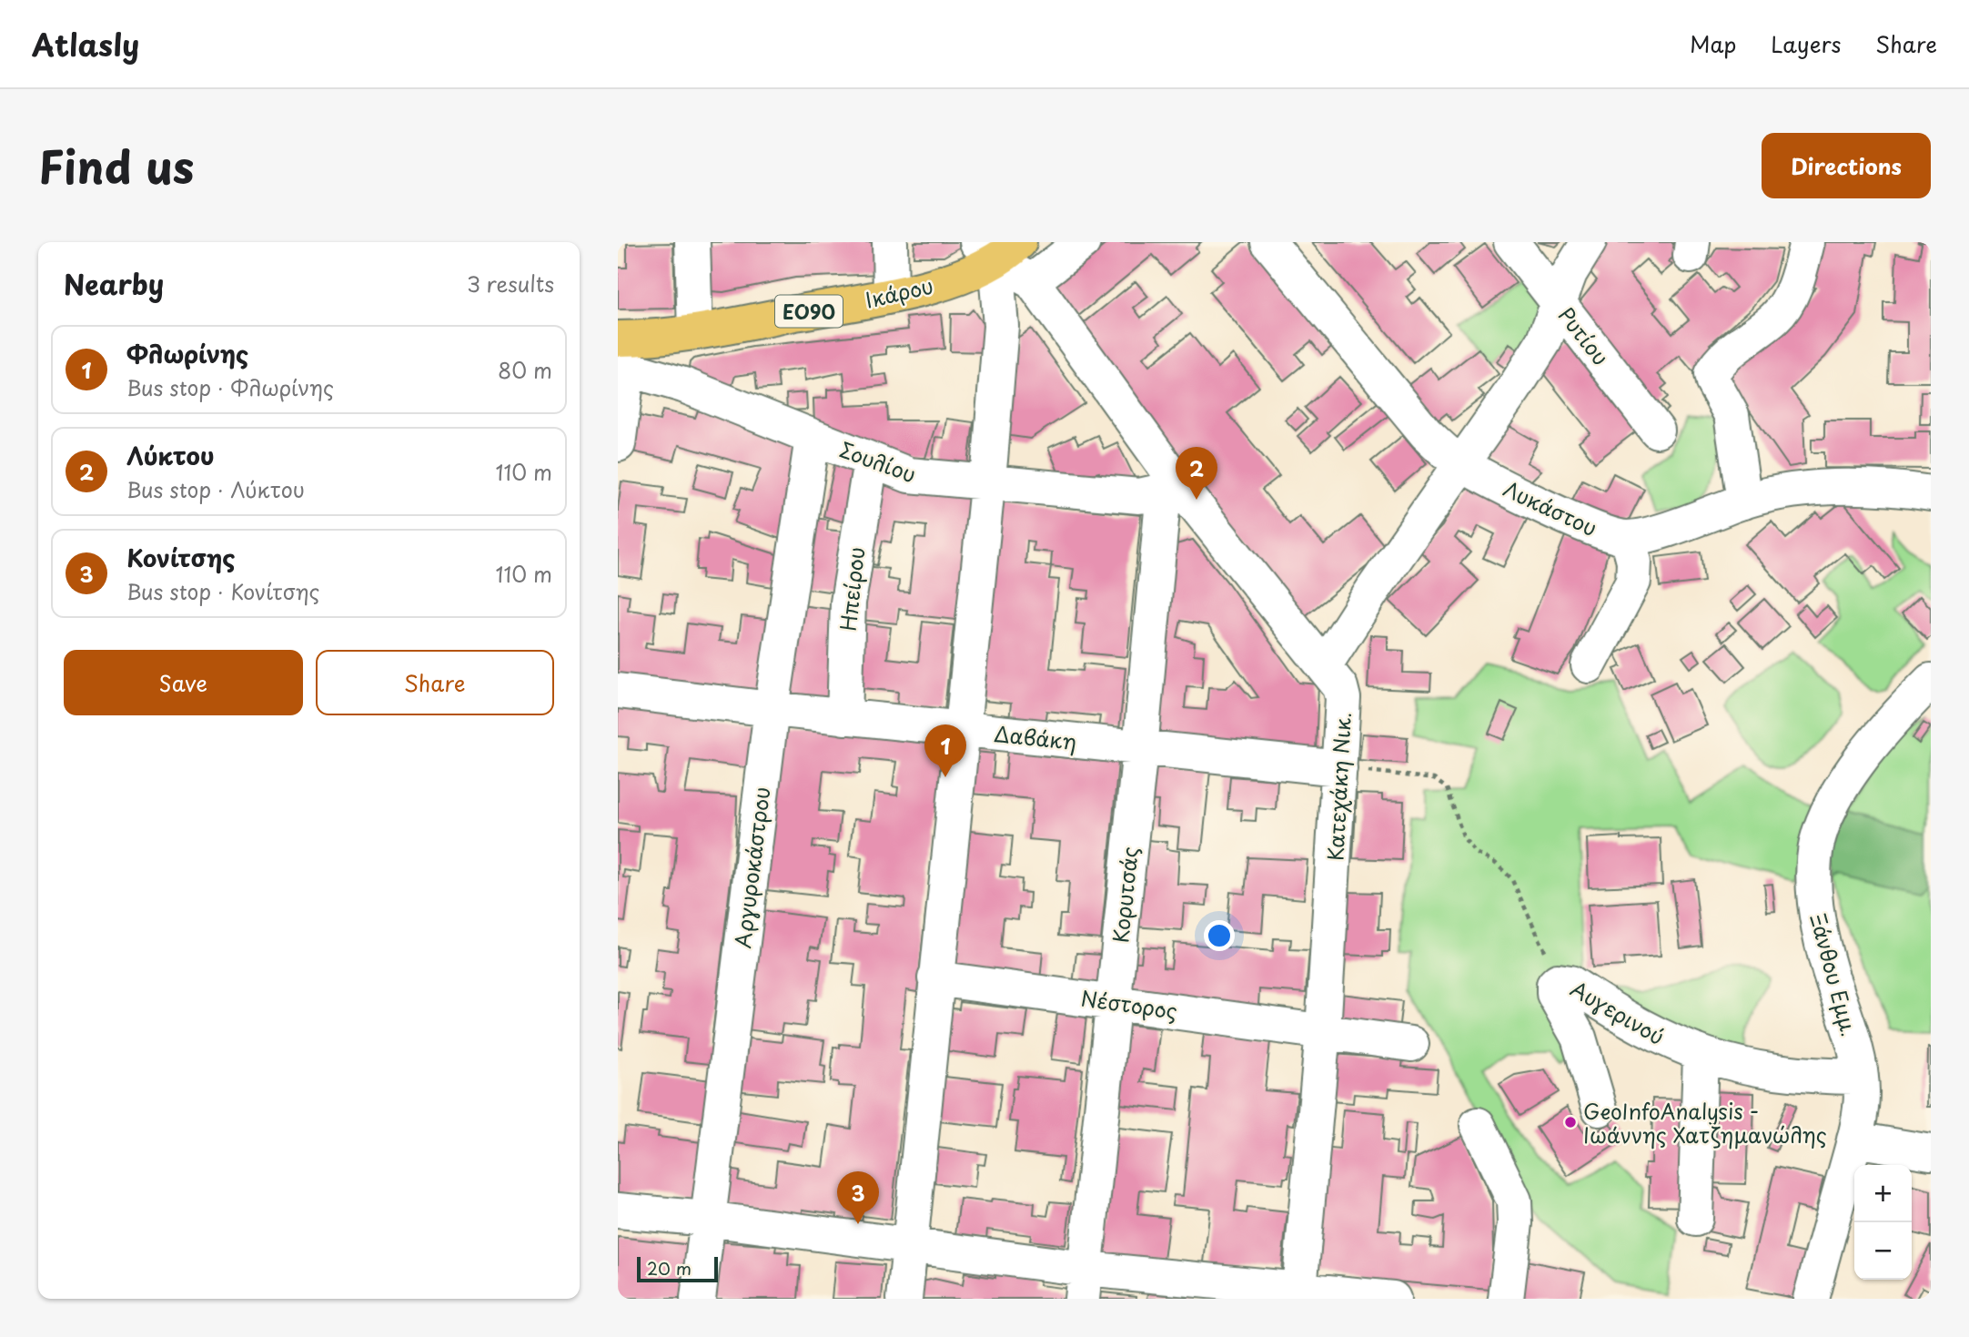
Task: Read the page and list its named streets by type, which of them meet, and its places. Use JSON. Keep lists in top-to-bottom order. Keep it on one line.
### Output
{"streets":{"main road":["Ικάρου","ΕΟ90"],"street":["Ρυτίου","Σουλίου","Λυκάστου","Ηπείρου","Δαβάκη","Κατεχάκη Νικ.","Αργυροκάστρου","Κορυτσάς","Ξάνθου Εμμ.","Νέστορος","Αυγερινού"]},"crossings":[["Ικάρου","Σουλίου"],["Σουλίου","Ηπείρου"],["Σουλίου","Κατεχάκη Νικ."],["Σουλίου","Αργυροκάστρου"],["Σουλίου","Κορυτσάς"],["Ηπείρου","Δαβάκη"],["Δαβάκη","Κατεχάκη Νικ."],["Δαβάκη","Αργυροκάστρου"],["Δαβάκη","Κορυτσάς"],["Κατεχάκη Νικ.","Κορυτσάς"],["Κατεχάκη Νικ.","Νέστορος"],["Κορυτσάς","Νέστορος"],["Ξάνθου Εμμ.","Αυγερινού"]],"places":["GeoInfoAnalysis - Ιωάννης Χατζημανώλης"],"scale_bar":"20 m","page":{"header":"Atlasly","nav":["Map","Layers","Share"],"title":"Find us","buttons":["Directions",["Save","Share"]],"heading":["Nearby","3 results"],"list":[{"mark":"1","name":"Φλωρίνης","note":"Bus stop · Φλωρίνης","value":"80 m"},{"mark":"2","name":"Λύκτου","note":"Bus stop · Λύκτου","value":"110 m"},{"mark":"3","name":"Κονίτσης","note":"Bus stop · Κονίτσης","value":"110 m"}],"pins":["2","1","3"],"map_buttons":["+","−"],"scale":"20 m"}}
